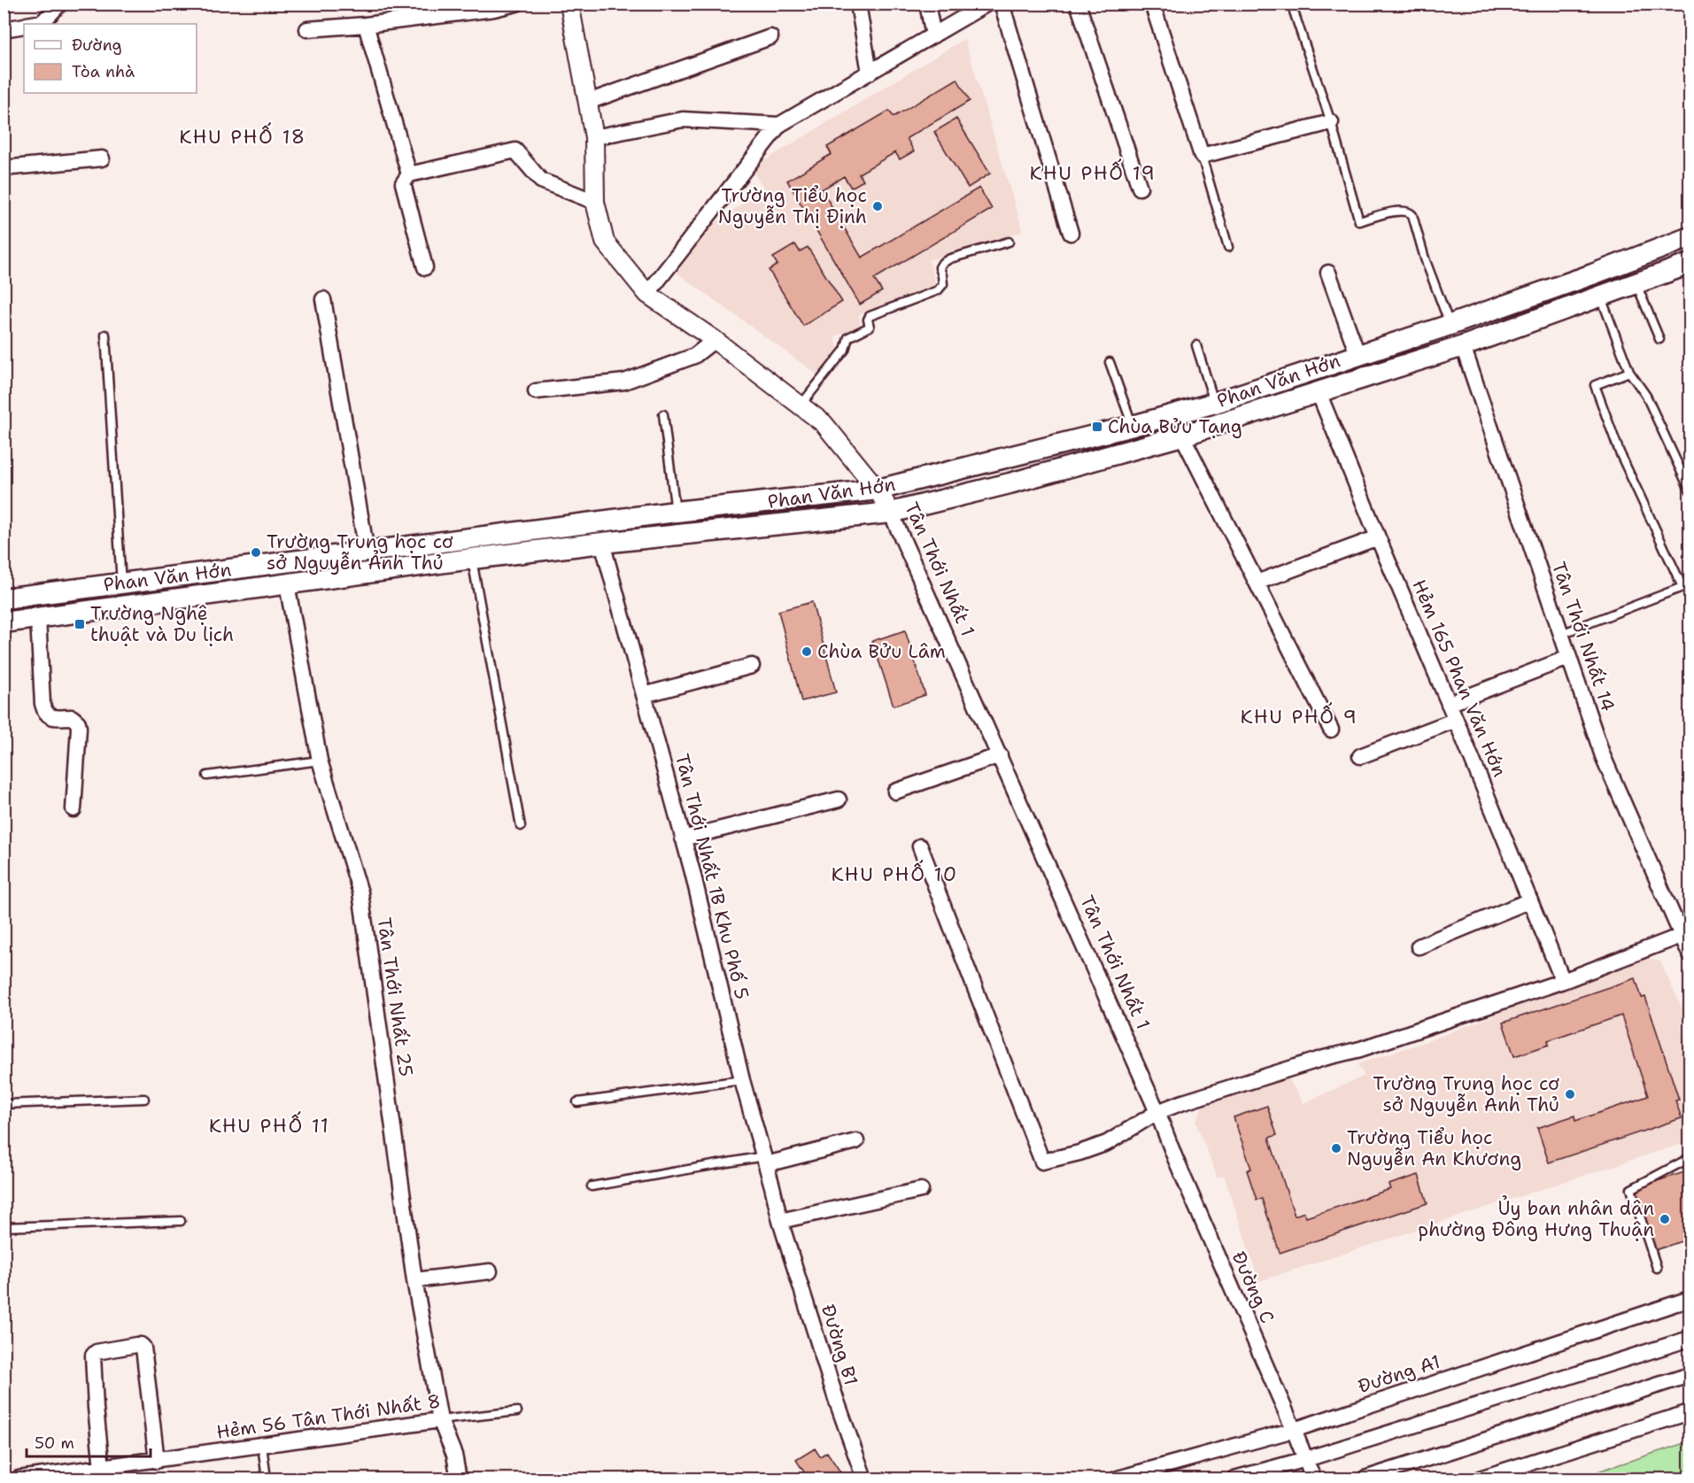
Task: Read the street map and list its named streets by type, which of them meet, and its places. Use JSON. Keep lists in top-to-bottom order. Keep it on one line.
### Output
{"streets":{"main road":["Phan Văn Hớn"],"street":["Tân Thới Nhất 1","Tân Thới Nhất 14","Hẻm 165 Phan Văn Hớn","Tân Thới Nhất 1B Khu Phố 5","Tân Thới Nhất 25","Đường C","Đường B1","Đường A1","Hẻm 56 Tân Thới Nhất 8"]},"crossings":[["Phan Văn Hớn","Tân Thới Nhất 1"],["Phan Văn Hớn","Tân Thới Nhất 14"],["Phan Văn Hớn","Hẻm 165 Phan Văn Hớn"],["Phan Văn Hớn","Tân Thới Nhất 1B Khu Phố 5"],["Phan Văn Hớn","Tân Thới Nhất 25"],["Tân Thới Nhất 1","Đường C"],["Tân Thới Nhất 1B Khu Phố 5","Đường B1"],["Tân Thới Nhất 25","Hẻm 56 Tân Thới Nhất 8"],["Đường C","Đường A1"]],"districts":["KHU PHỐ 18","KHU PHỐ 19","KHU PHỐ 9","KHU PHỐ 10","KHU PHỐ 11"],"places":{"other":["Trường Tiểu học Nguyễn Thị Định","Trường Trung học cơ sở Nguyễn Ảnh Thủ","Chùa Bửu Lâm","Trường Trung học cơ sở Nguyễn Anh Thủ","Trường Tiểu học Nguyễn An Khương","Ủy ban nhân dân phường Đông Hưng Thuận"],"transit":["Chùa Bửu Tạng","Trường Nghệ thuật và Du lịch"]},"legend":["Đường","Tòa nhà"],"scale_bar":"50 m"}
